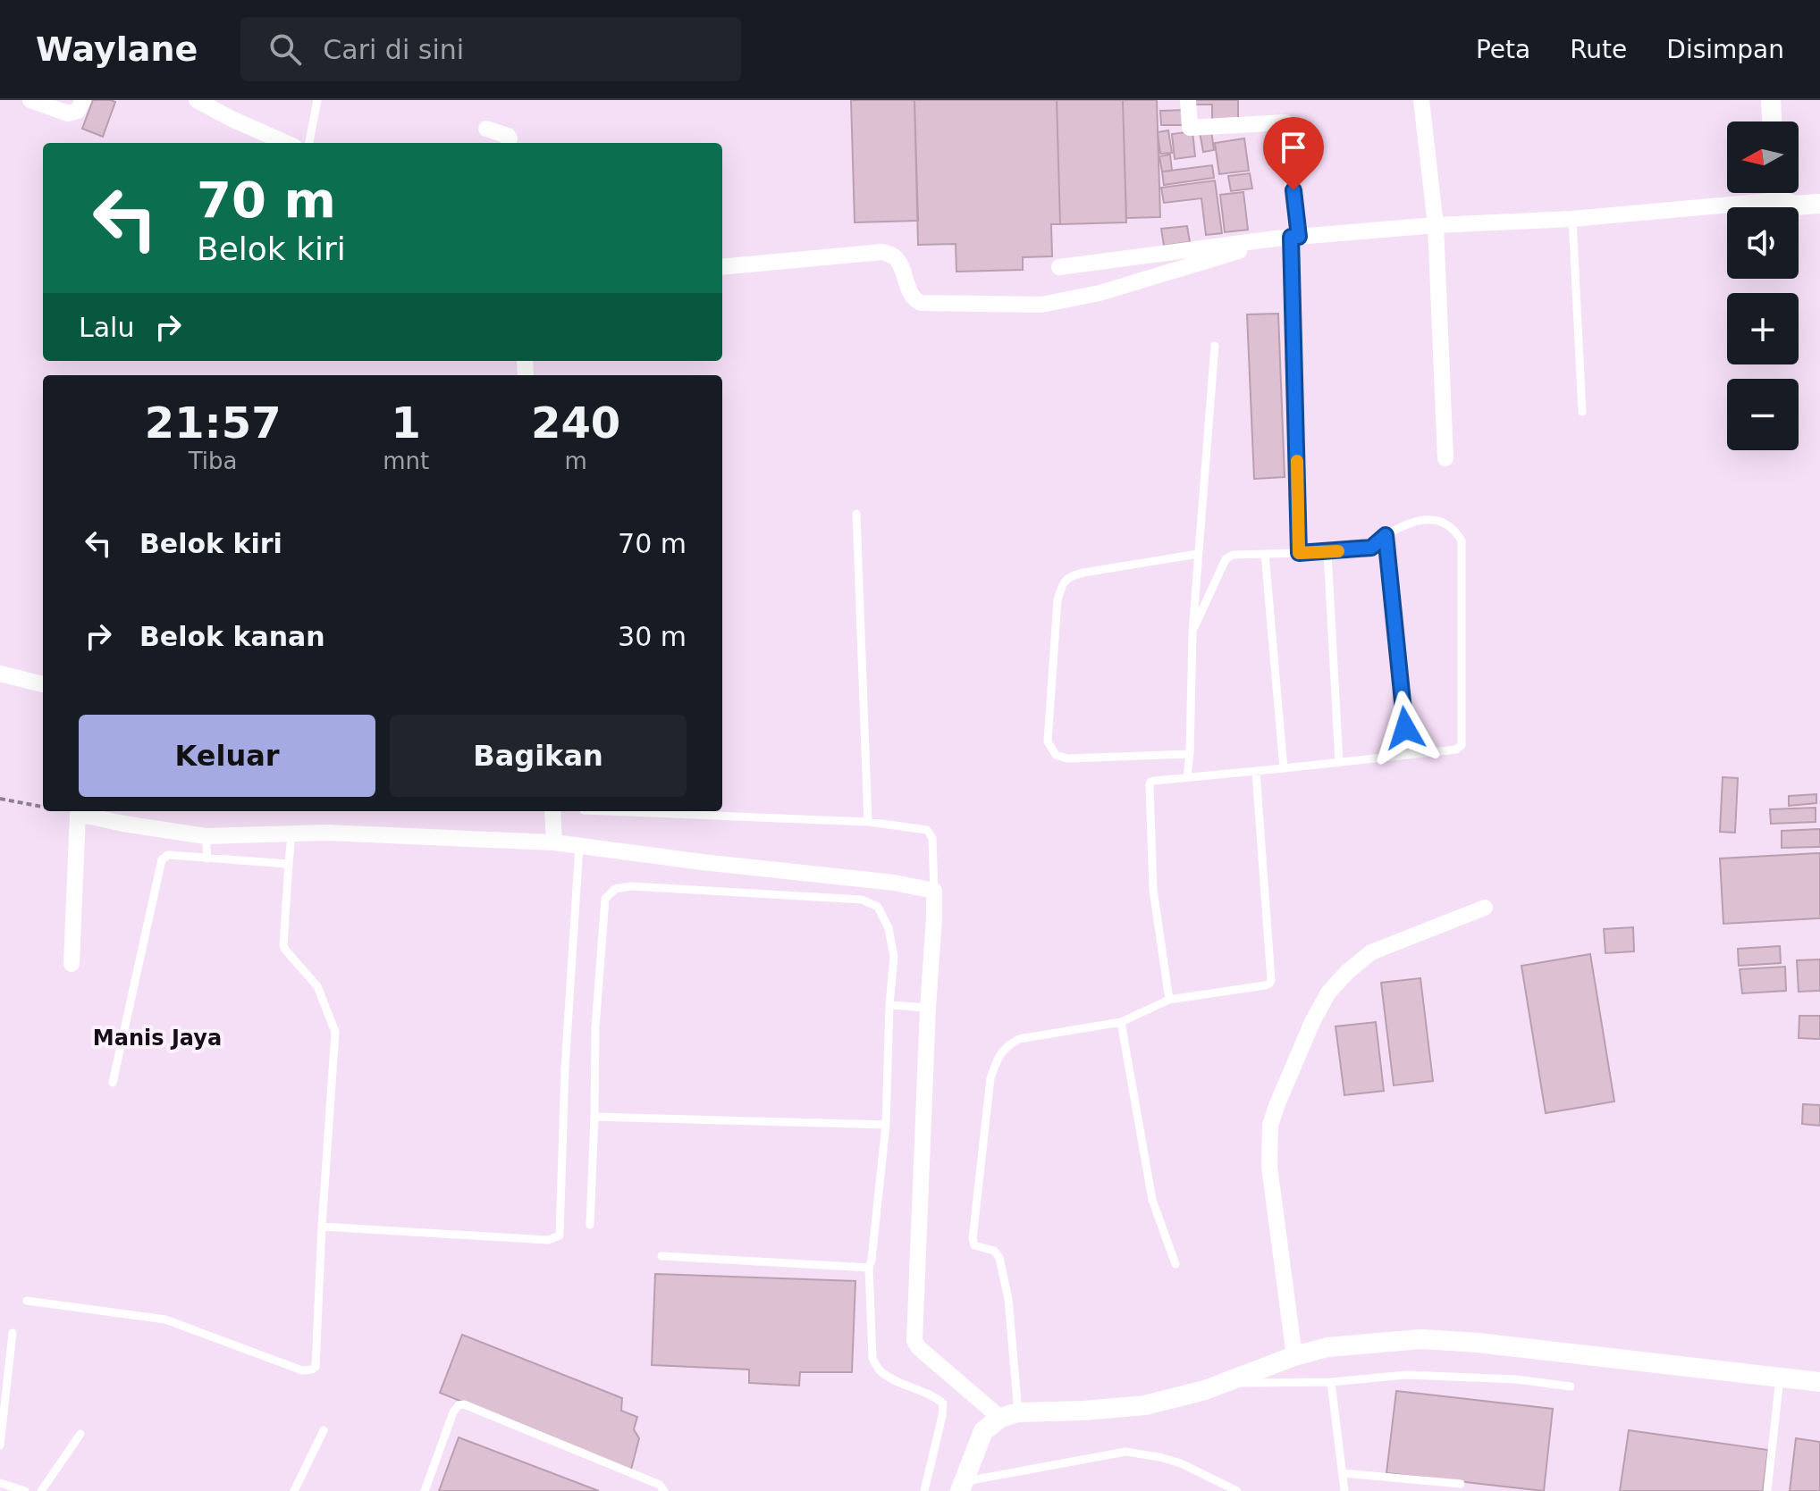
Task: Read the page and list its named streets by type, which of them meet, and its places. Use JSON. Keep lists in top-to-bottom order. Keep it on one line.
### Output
{"districts":["Manis Jaya"],"north":"left","page":{"header":"Waylane","search":"Cari di sini","nav":["Peta","Rute","Disimpan"],"map_buttons":["+","−"],"turn":["70 m","Belok kiri"],"then":"Lalu","eta":["21:57","Tiba","1","mnt","240","m"],"list":[{"name":"Belok kiri","value":"70 m"},{"name":"Belok kanan","value":"30 m"}],"buttons":["Keluar","Bagikan"]}}
